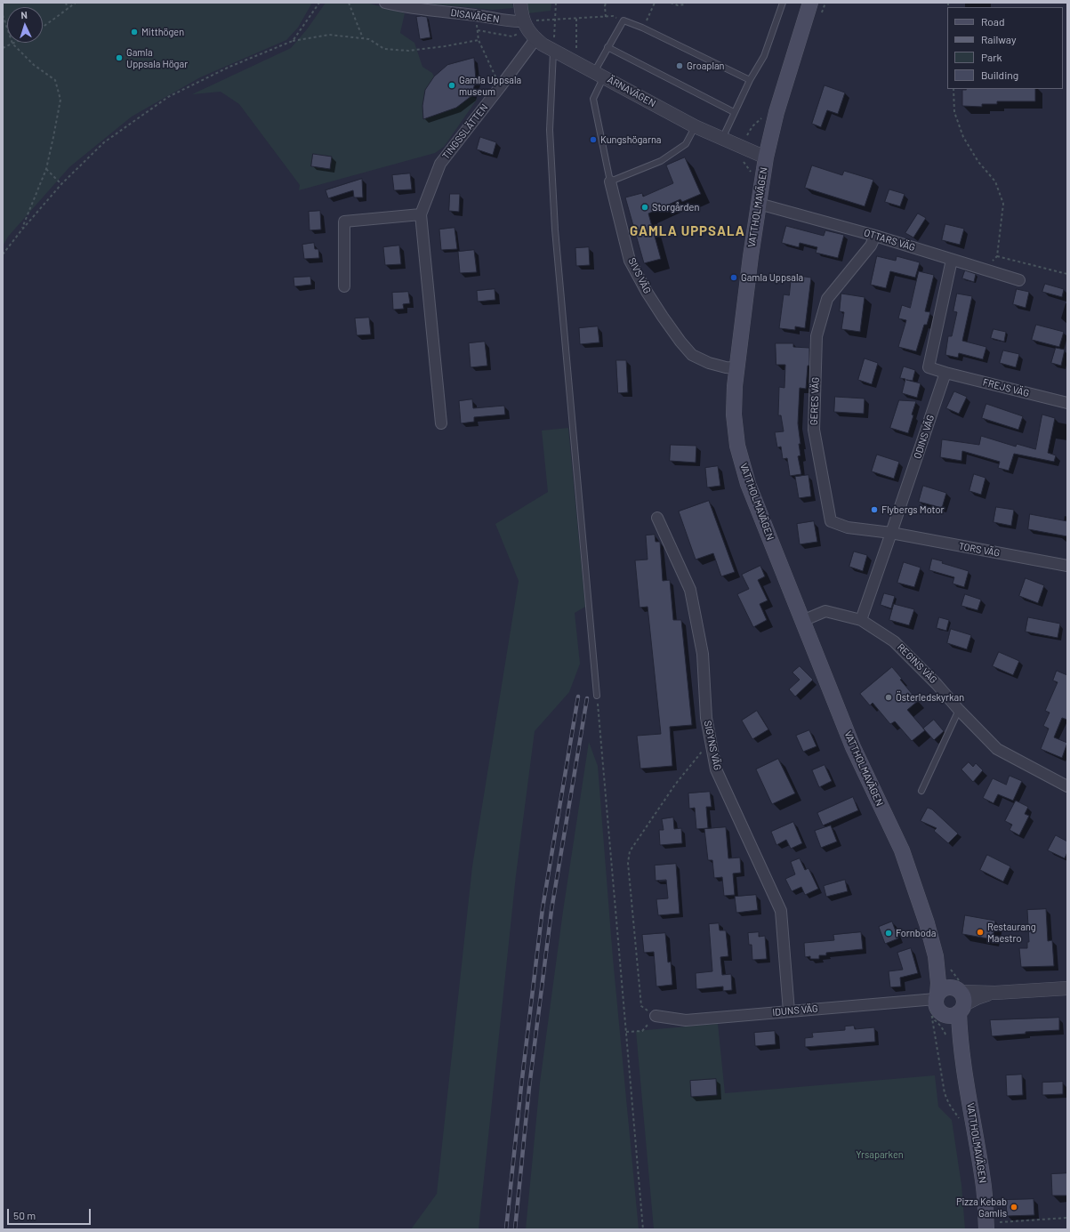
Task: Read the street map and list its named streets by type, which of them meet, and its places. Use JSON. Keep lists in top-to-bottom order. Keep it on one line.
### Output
{"streets":{"main road":["VATTHOLMAVÄGEN"],"street":["DISAVÄGEN","ÄRNAVÄGEN","TINGSSLÄTTEN","OTTARS VÄG","SIVS VÄG","FREJS VÄG","GERES VÄG","ODINS VÄG","TORS VÄG","REGINS VÄG","SIGYNS VÄG","IDUNS VÄG"]},"crossings":[["DISAVÄGEN","ÄRNAVÄGEN"],["ÄRNAVÄGEN","TINGSSLÄTTEN"],["ÄRNAVÄGEN","VATTHOLMAVÄGEN"],["ÄRNAVÄGEN","SIVS VÄG"],["VATTHOLMAVÄGEN","OTTARS VÄG"],["VATTHOLMAVÄGEN","SIVS VÄG"],["VATTHOLMAVÄGEN","REGINS VÄG"],["VATTHOLMAVÄGEN","IDUNS VÄG"],["OTTARS VÄG","GERES VÄG"],["FREJS VÄG","ODINS VÄG"],["GERES VÄG","ODINS VÄG"],["GERES VÄG","TORS VÄG"],["ODINS VÄG","TORS VÄG"],["ODINS VÄG","REGINS VÄG"],["SIGYNS VÄG","IDUNS VÄG"]],"districts":["GAMLA UPPSALA"],"parks":["Yrsaparken"],"places":["Mitthögen","Gamla Uppsala Högar","Groaplan","Gamla Uppsala museum","Kungshögarna","Storgården","Gamla Uppsala","Flybergs Motor","Österledskyrkan","Restaurang Maestro","Fornboda","Pizza Kebab Gamlis"],"legend":["Road","Railway","Park","Building"],"scale_bar":"50 m","north":"top"}
